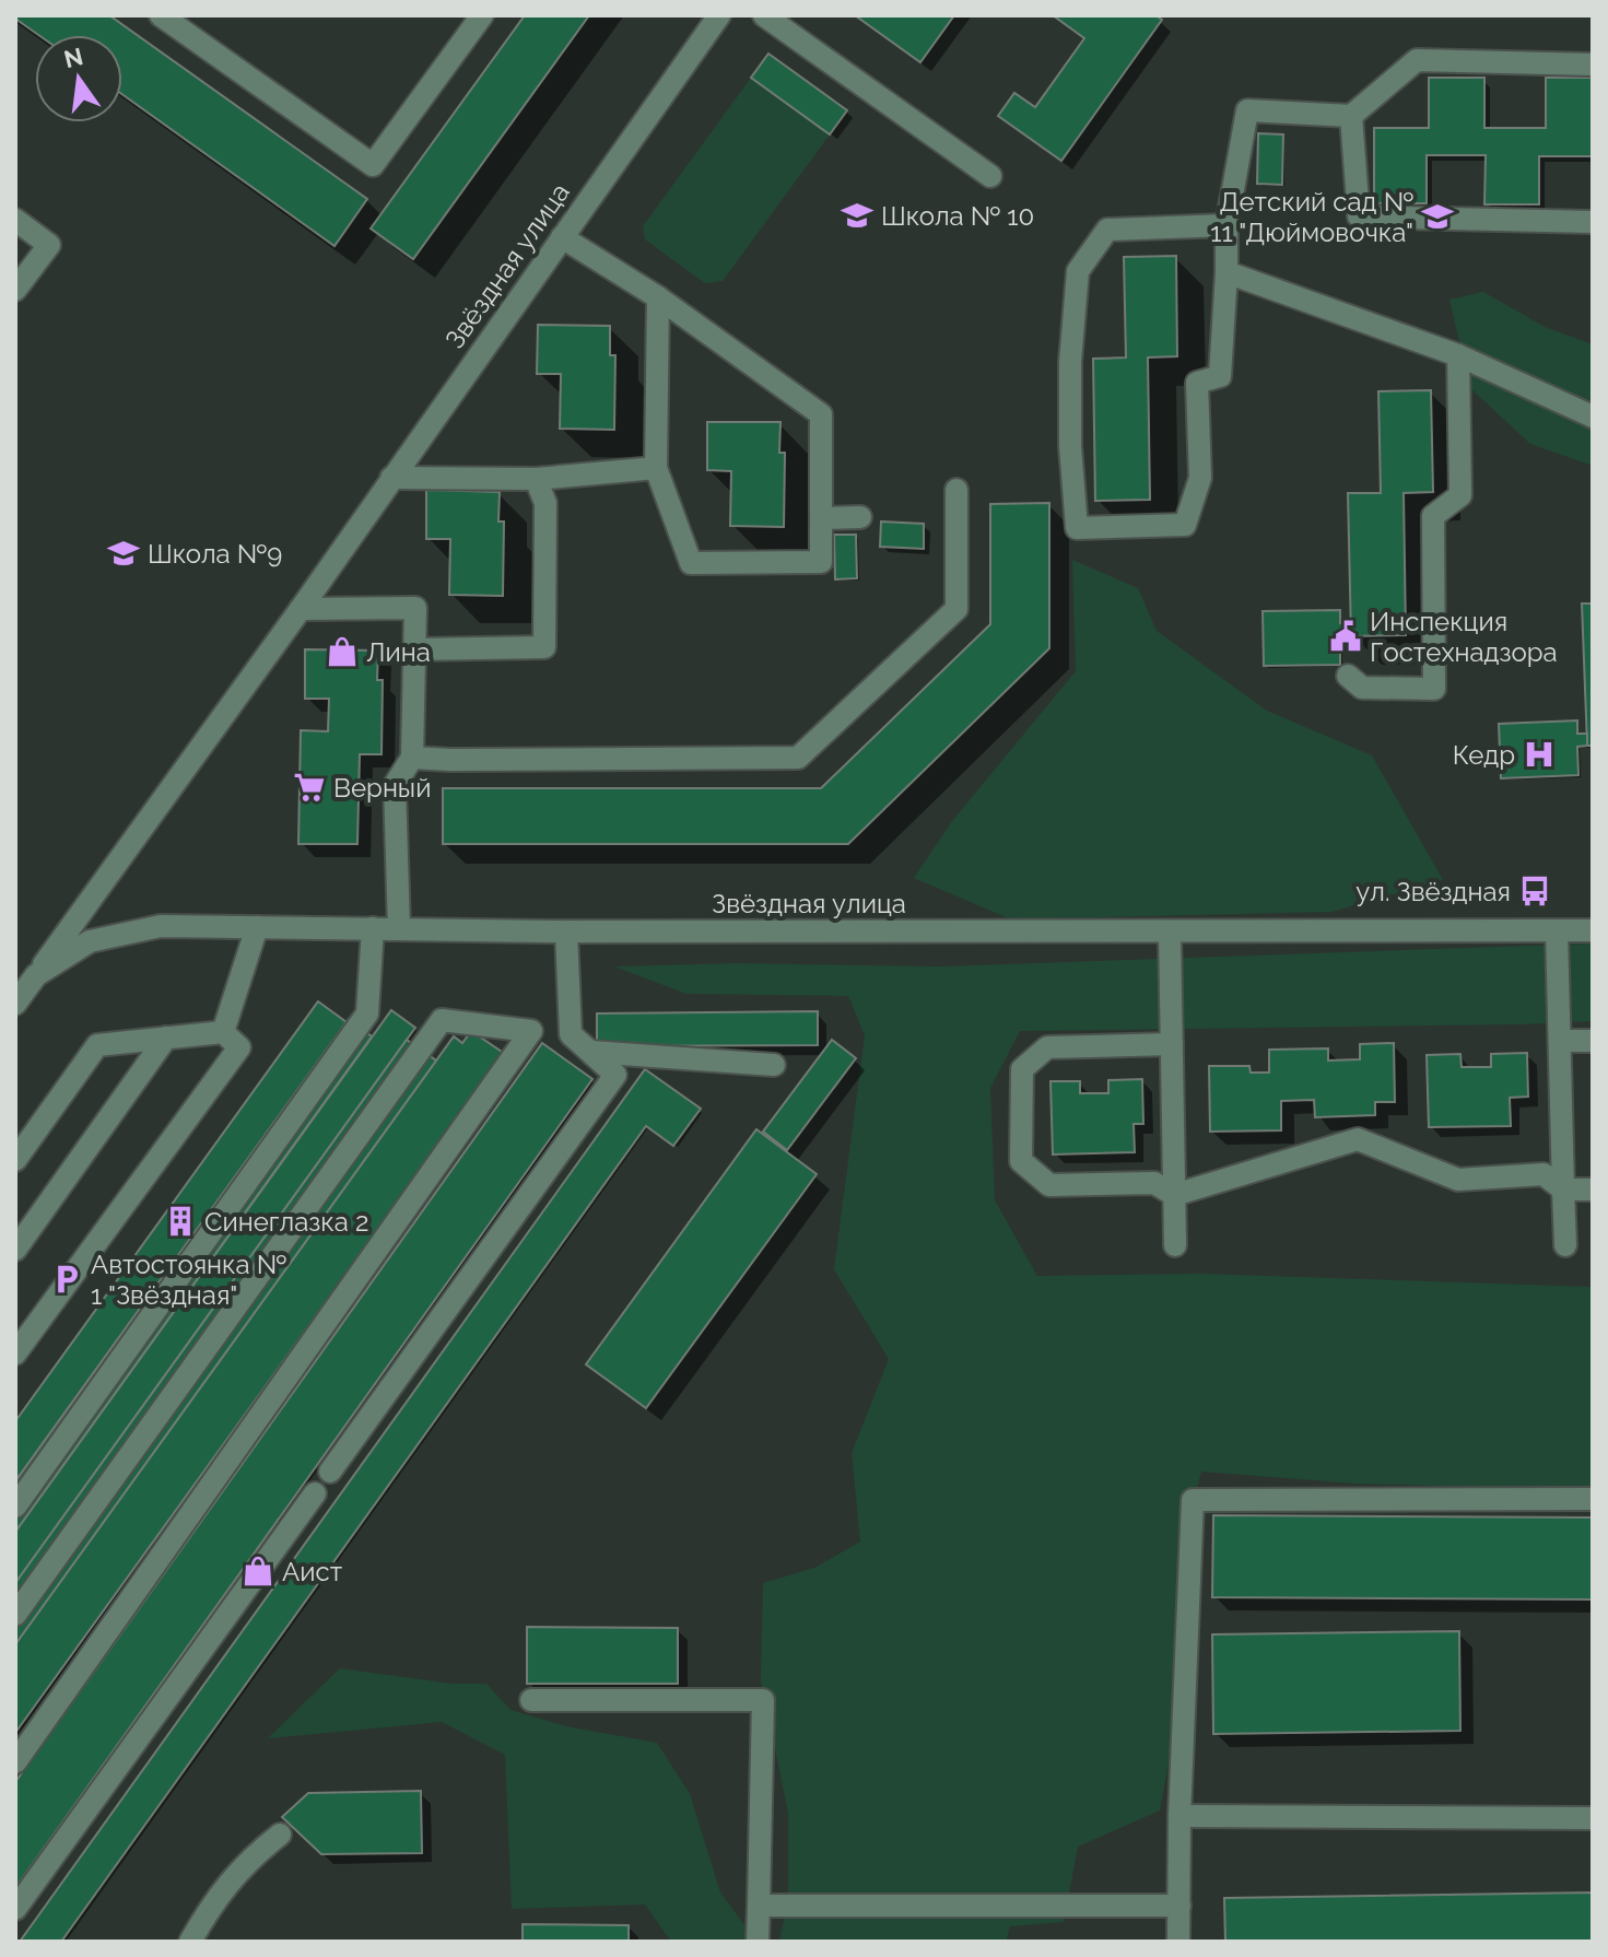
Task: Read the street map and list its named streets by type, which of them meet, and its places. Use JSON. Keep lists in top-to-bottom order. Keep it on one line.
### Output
{"streets":{"street":["Звёздная улица"]},"places":{"school or university":["Школа № 10","Детский сад № 11 \"Дюймовочка\"","Школа №9"],"public building":["Инспекция Гостехнадзора"],"shop":["Лина","Аист"],"hospital":["Кедр"],"supermarket":["Верный"],"bus stop":["ул. Звёздная"],"building":["Синеглазка 2"],"parking":["Автостоянка № 1 \"Звёздная\""]},"north":"top"}
